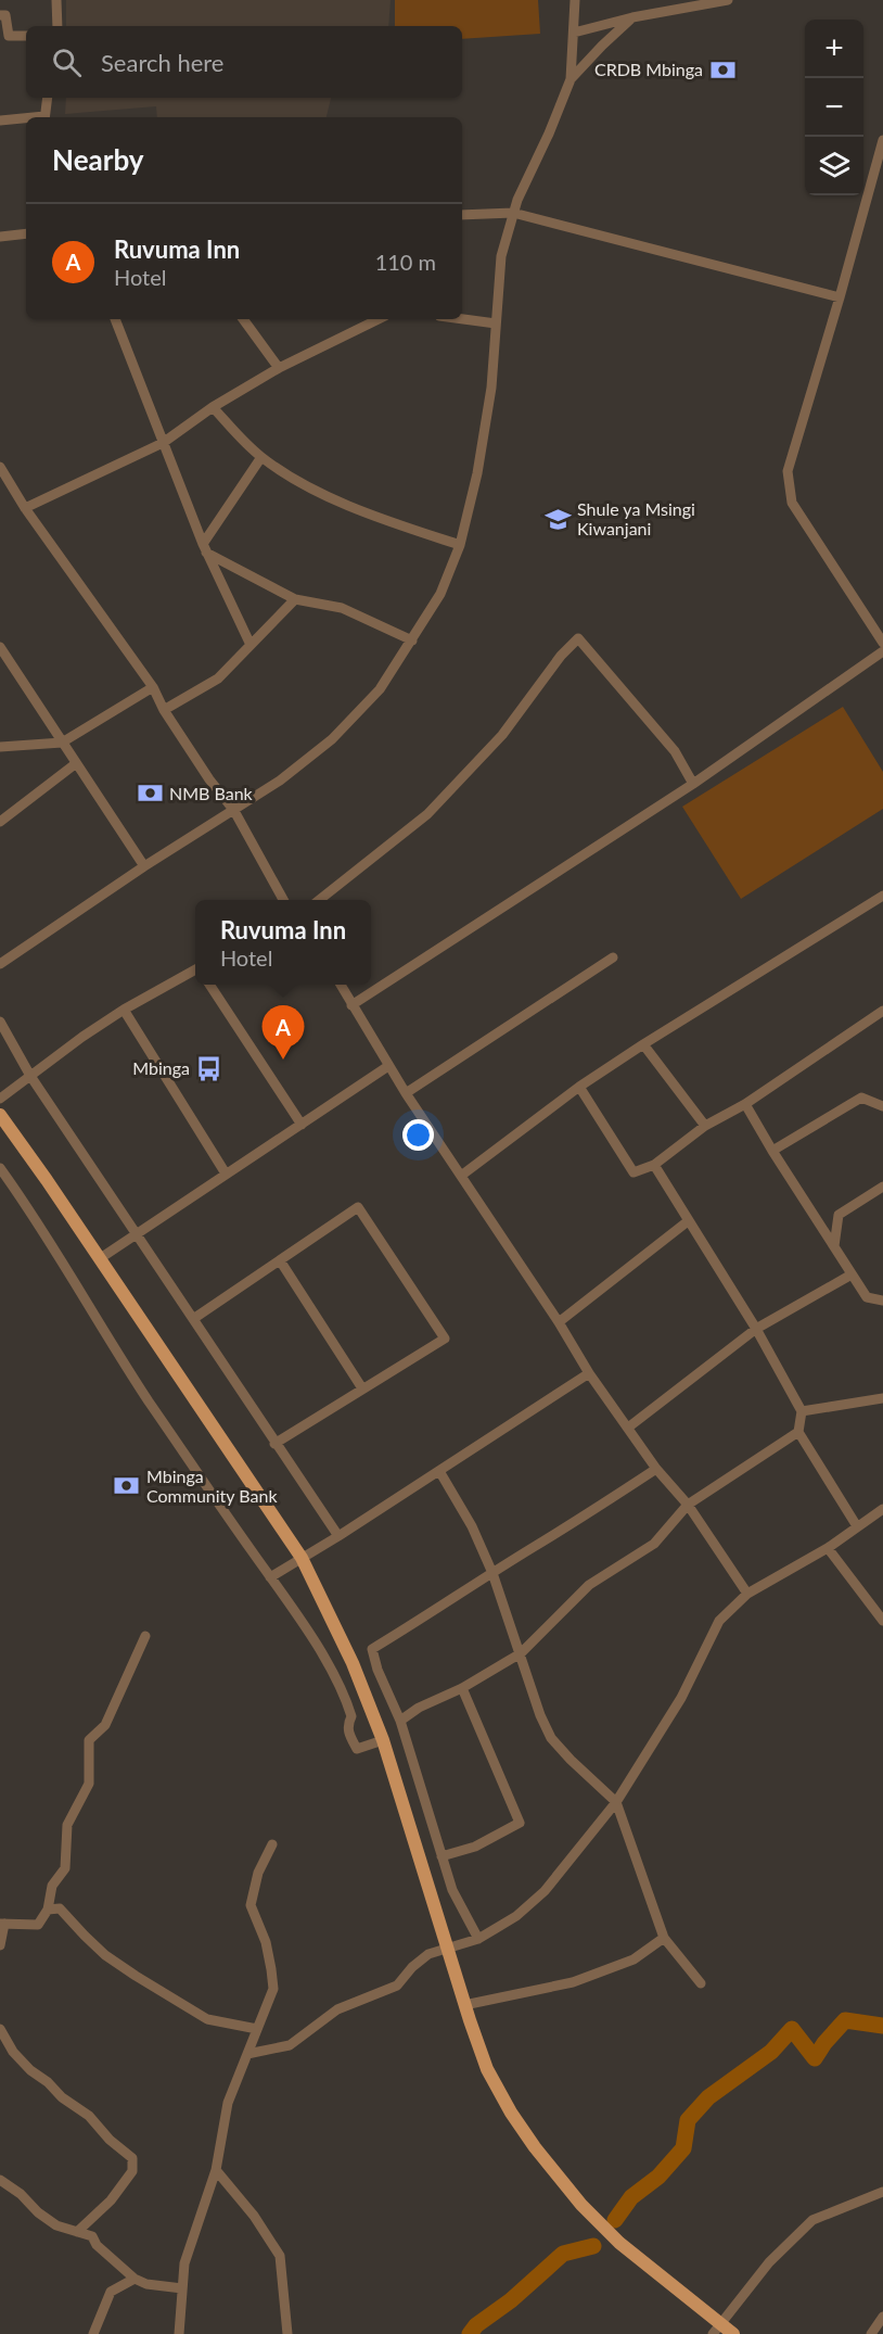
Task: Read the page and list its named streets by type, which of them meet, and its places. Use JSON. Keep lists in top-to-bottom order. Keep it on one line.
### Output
{"places":{"bank":["CRDB Mbinga","NMB Bank","Mbinga Community Bank"],"school or university":["Shule ya Msingi Kiwanjani"],"bus stop":["Mbinga"]},"page":{"map_buttons":["+","−"],"search":"Search here","heading":"Nearby","list":[{"mark":"A","name":"Ruvuma Inn","note":"Hotel","value":"110 m"}],"popup":["Ruvuma Inn","Hotel"],"pins":"A"}}
